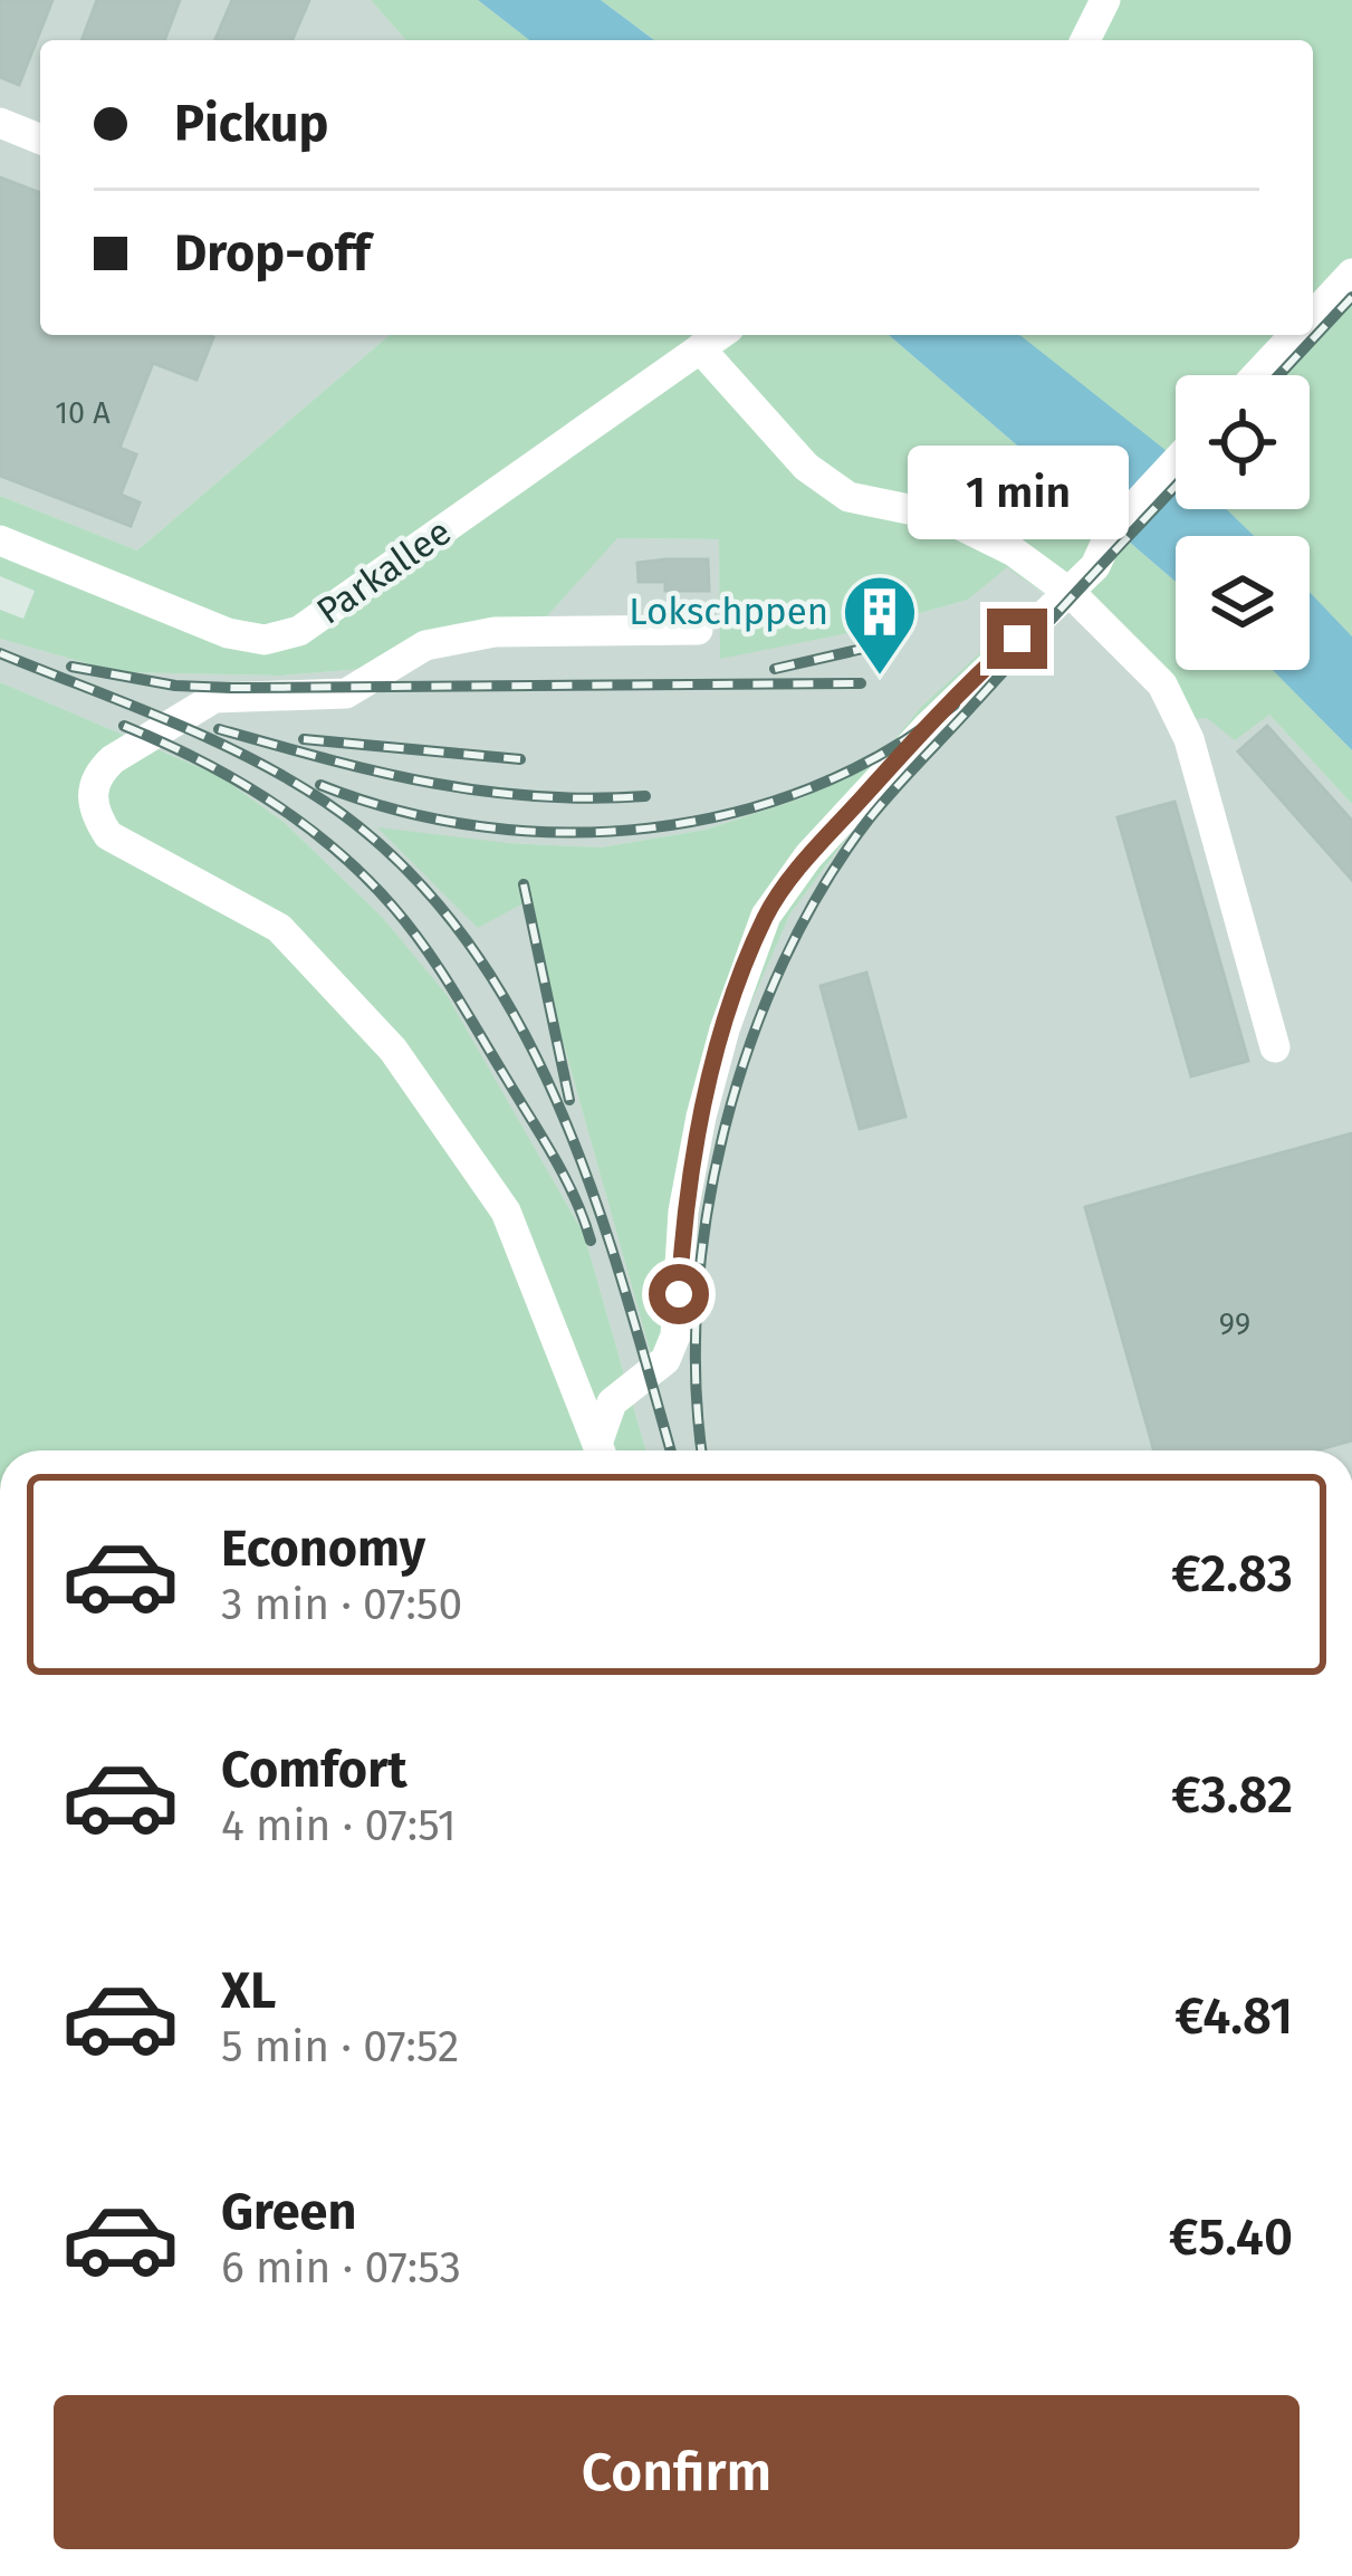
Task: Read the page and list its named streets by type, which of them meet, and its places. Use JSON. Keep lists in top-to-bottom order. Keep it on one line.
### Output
{"streets":{"street":["Parkallee"]},"places":{"building":["Lokschppen"]},"house_numbers":["10 A","99"],"page":{"banner":["Pickup","Drop-off"],"bubble":"1 min","list":[{"name":"Economy","note":"3 min · 07:50","value":"€2.83"},{"name":"Comfort","note":"4 min · 07:51","value":"€3.82"},{"name":"XL","note":"5 min · 07:52","value":"€4.81"},{"name":"Green","note":"6 min · 07:53","value":"€5.40"}],"buttons":"Confirm"}}
